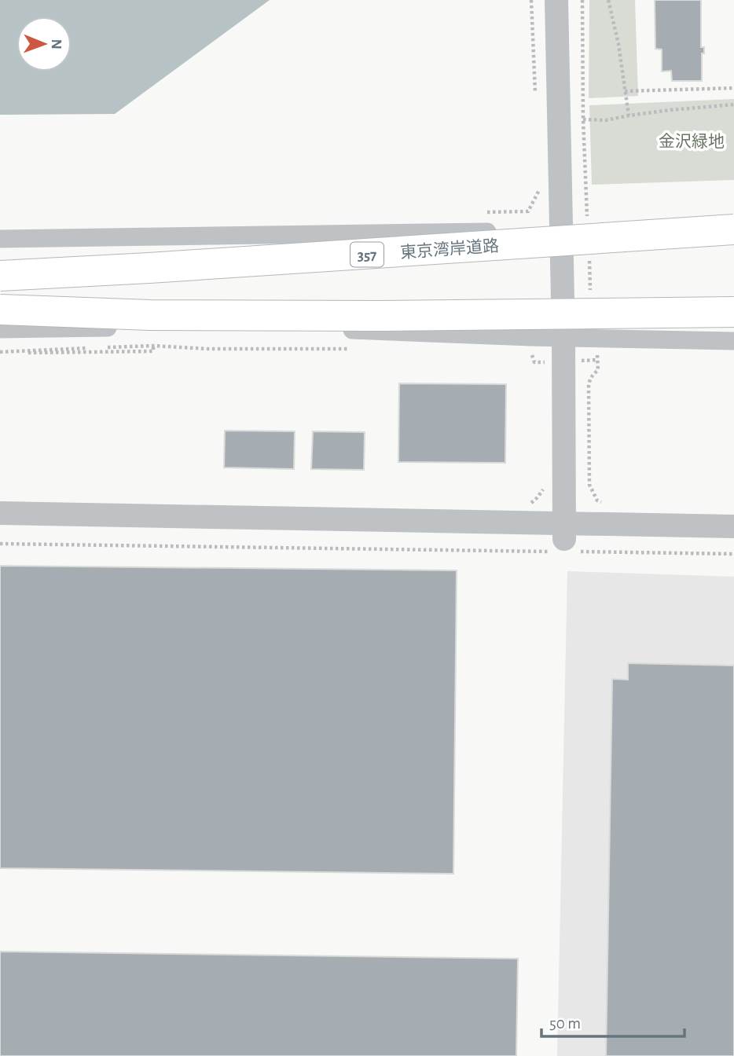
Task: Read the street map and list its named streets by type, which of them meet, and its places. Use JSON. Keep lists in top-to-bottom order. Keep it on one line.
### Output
{"streets":{"highway":["東京湾岸道路","357"]},"parks":["金沢緑地"],"scale_bar":"50 m","north":"right"}
